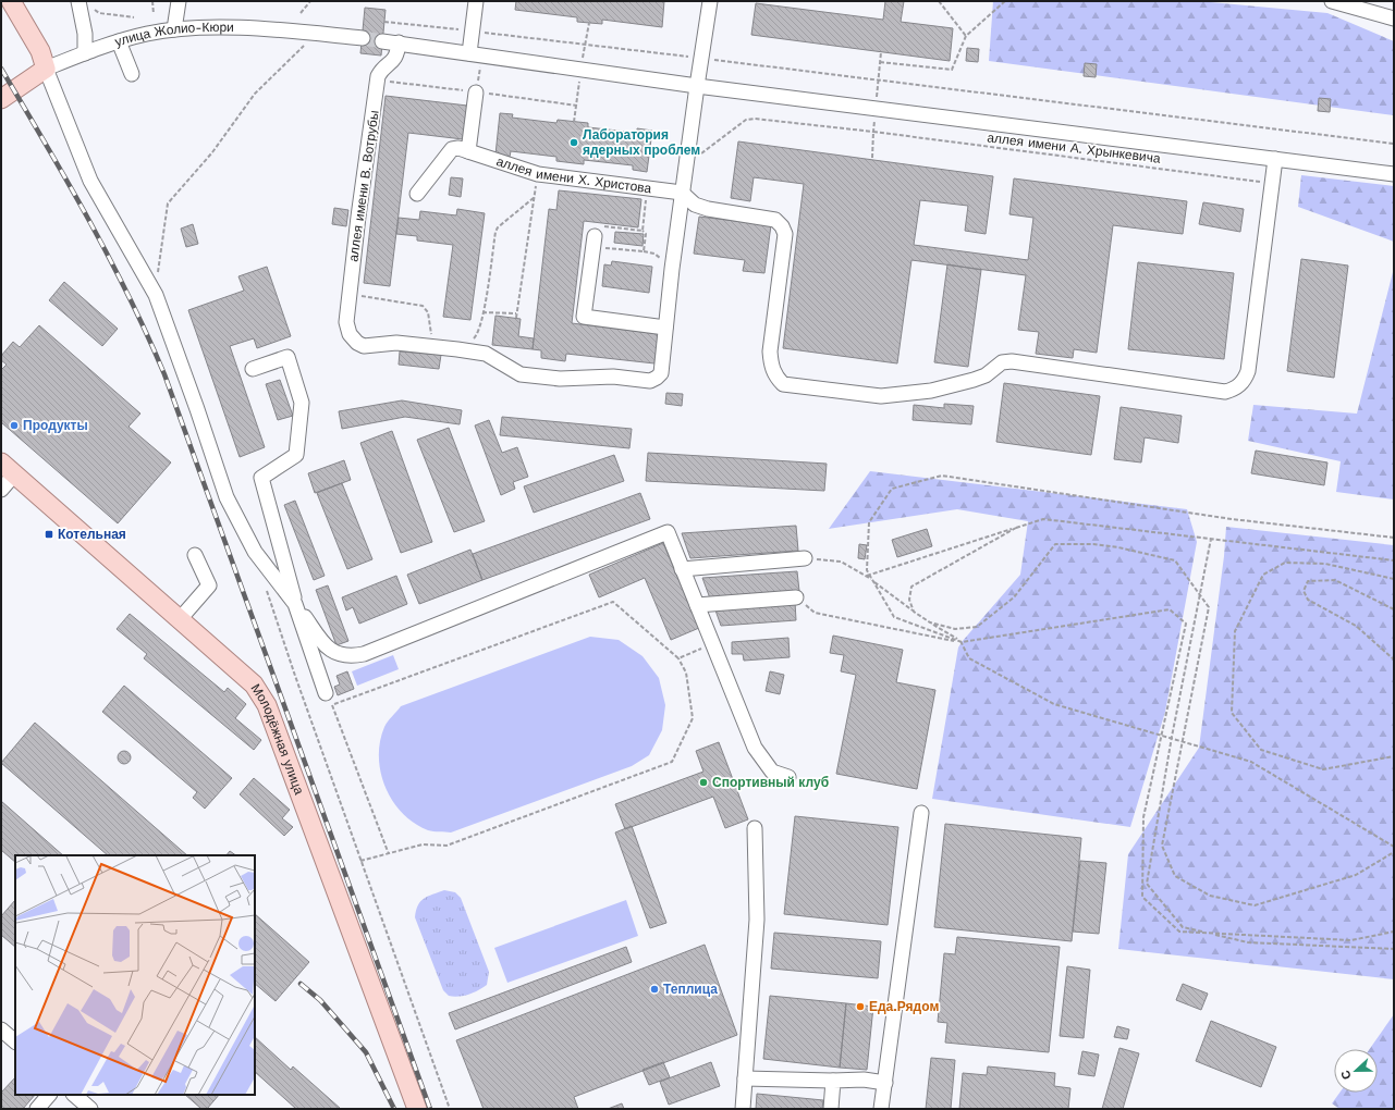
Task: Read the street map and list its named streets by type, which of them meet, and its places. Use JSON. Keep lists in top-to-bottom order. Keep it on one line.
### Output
{"streets":{"main road":["улица Жолио-Кюри","Молодёжная улица"],"street":["аллея имени Х. Христова","аллея имени В. Вотрубы"],"path":["аллея имени А. Хрынкевича"]},"places":{"other":["Лаборатория ядерных проблем","Продукты","Спортивный клуб","Теплица","Еда.Рядом"],"transit":["Котельная"]},"north":"left"}
